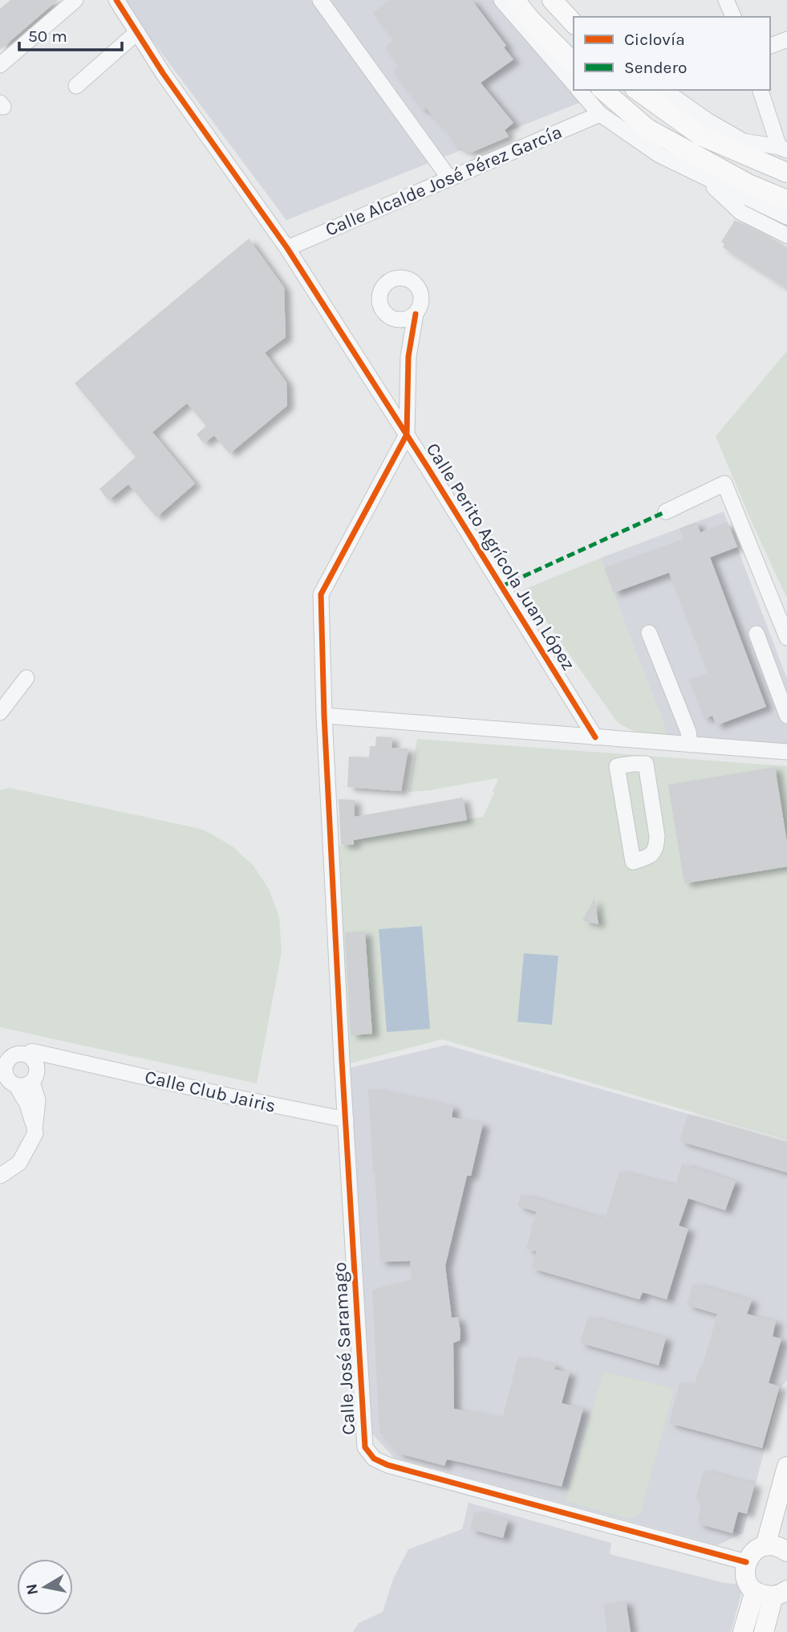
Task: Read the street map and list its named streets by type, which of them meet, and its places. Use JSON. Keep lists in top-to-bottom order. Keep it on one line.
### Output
{"streets":{"street":["Calle Alcalde José Pérez García","Calle Perito Agrícola Juan López","Calle Club Jairis","Calle José Saramago"]},"crossings":[["Calle Alcalde José Pérez García","Calle Perito Agrícola Juan López"],["Calle Perito Agrícola Juan López","Calle José Saramago"],["Calle Club Jairis","Calle José Saramago"]],"legend":["Ciclovía","Sendero"],"scale_bar":"50 m","north":"left"}
